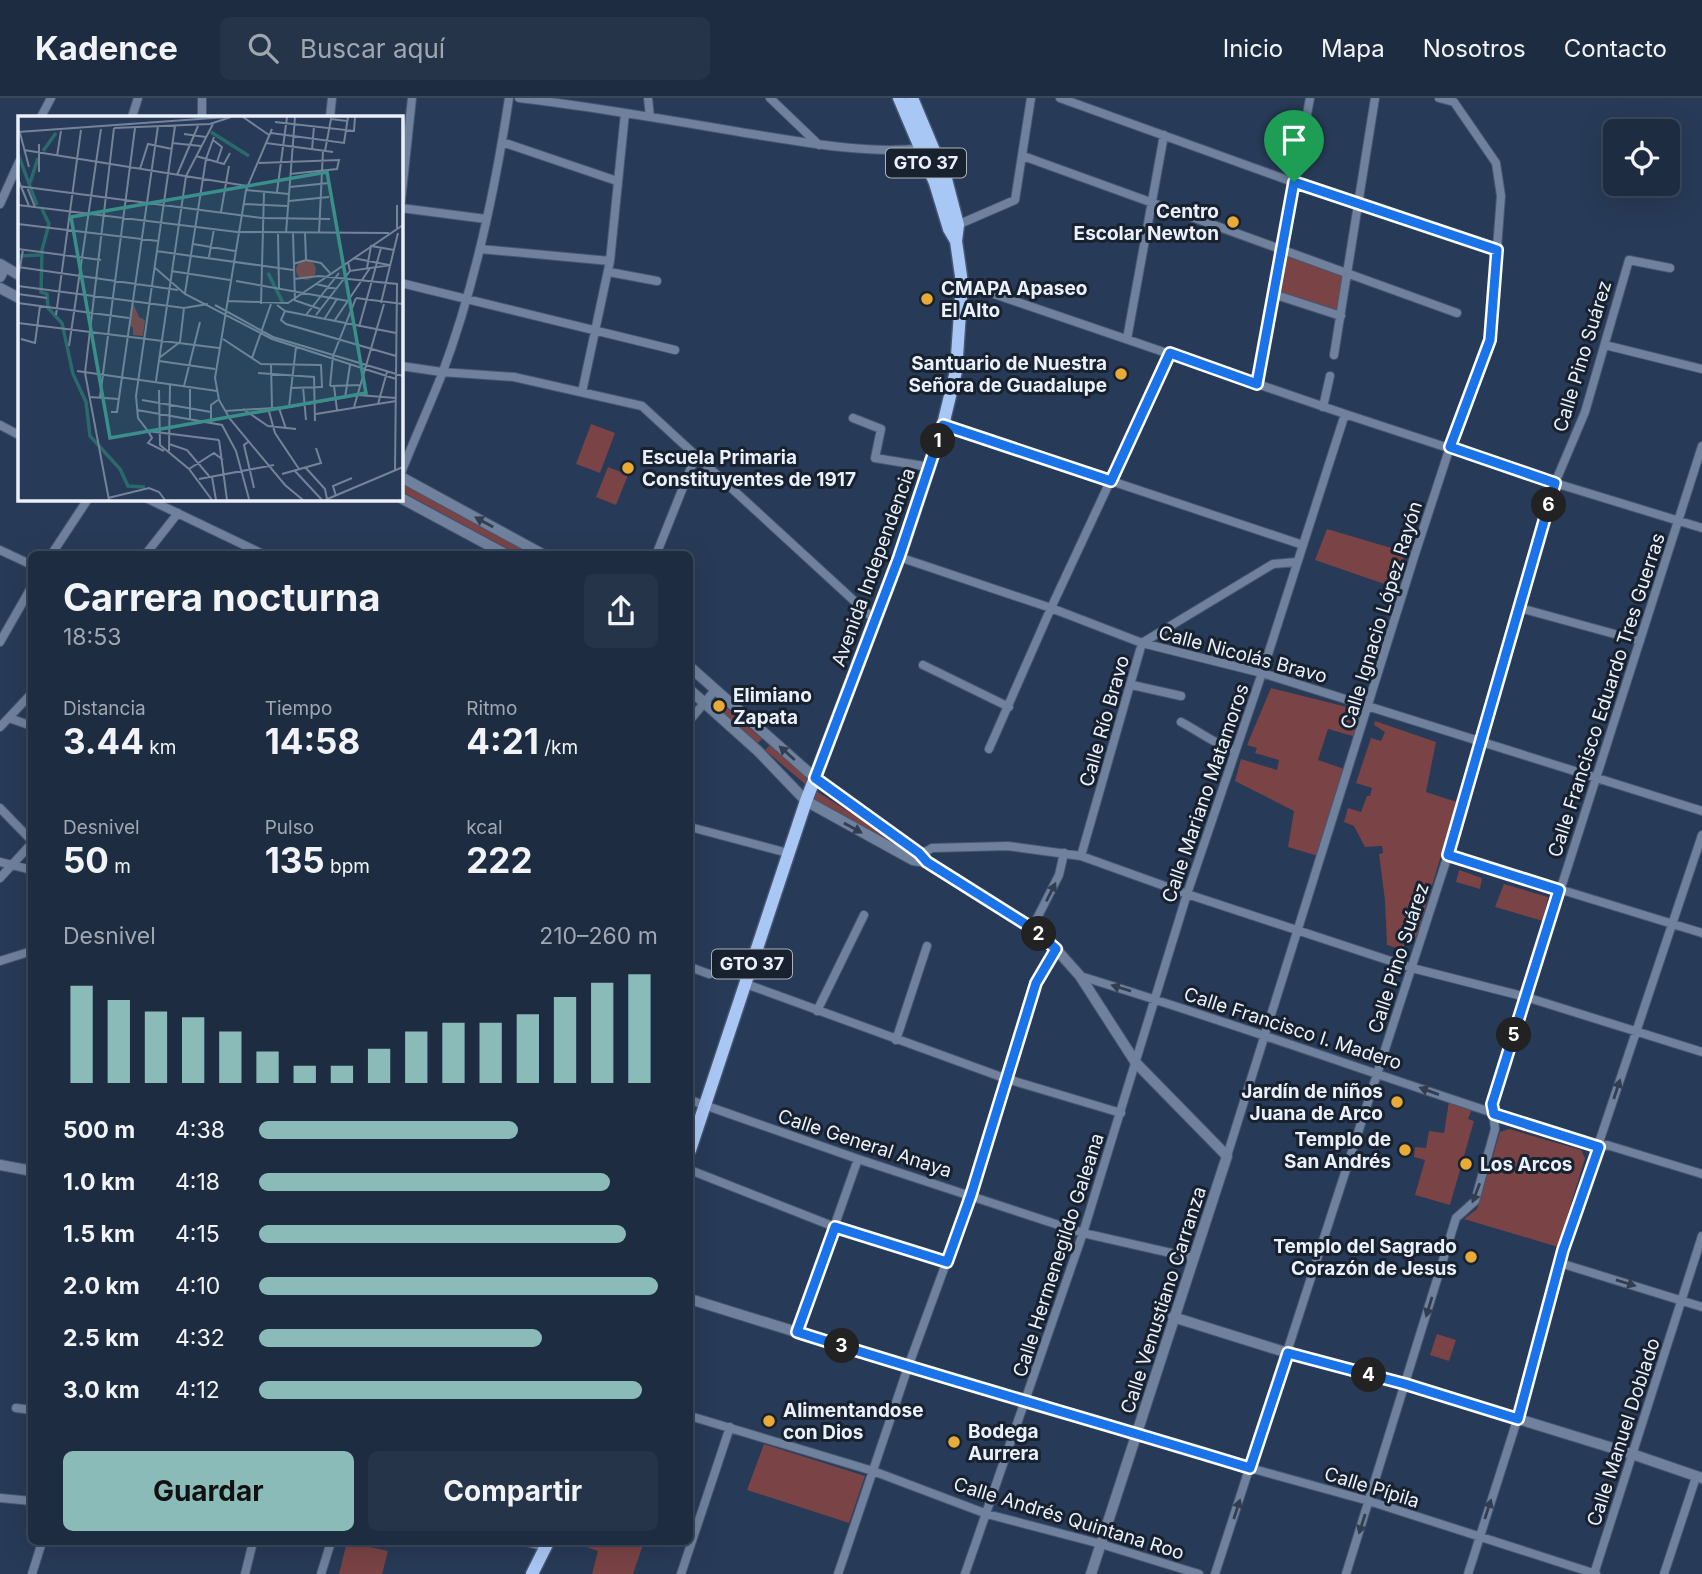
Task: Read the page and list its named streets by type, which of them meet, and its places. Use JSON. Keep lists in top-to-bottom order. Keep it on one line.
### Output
{"streets":{"main road":["GTO 37","Avenida Independencia"],"street":["Calle Pino Suárez","Calle Ignacio López Rayón","Calle Nicolás Bravo","Calle Francisco Eduardo Tres Guerras","Calle Río Bravo","Calle Mariano Matamoros","Calle Francisco I. Madero","Calle General Anaya","Calle Hermenegildo Galeana","Calle Venustiano Carranza","Calle Manuel Doblado","Calle Pípila","Calle Andrés Quintana Roo"]},"crossings":[["GTO 37","Avenida Independencia"],["GTO 37","Calle General Anaya"],["Calle Pino Suárez","Calle Nicolás Bravo"],["Calle Pino Suárez","Calle Francisco I. Madero"],["Calle Pino Suárez","Calle Pípila"],["Avenida Independencia","Calle Nicolás Bravo"],["Calle Ignacio López Rayón","Calle Nicolás Bravo"],["Calle Ignacio López Rayón","Calle Francisco I. Madero"],["Calle Ignacio López Rayón","Calle Venustiano Carranza"],["Calle Nicolás Bravo","Calle Francisco Eduardo Tres Guerras"],["Calle Nicolás Bravo","Calle Río Bravo"],["Calle Nicolás Bravo","Calle Mariano Matamoros"],["Calle Francisco Eduardo Tres Guerras","Calle Francisco I. Madero"],["Calle Río Bravo","Calle Mariano Matamoros"],["Calle Mariano Matamoros","Calle Francisco I. Madero"],["Calle Mariano Matamoros","Calle Hermenegildo Galeana"],["Calle General Anaya","Calle Hermenegildo Galeana"],["Calle General Anaya","Calle Venustiano Carranza"],["Calle Hermenegildo Galeana","Calle Andrés Quintana Roo"],["Calle Venustiano Carranza","Calle Pípila"],["Calle Venustiano Carranza","Calle Andrés Quintana Roo"],["Calle Manuel Doblado","Calle Pípila"]],"places":["Centro Escolar Newton","CMAPA Apaseo El Alto","Santuario de Nuestra Señora de Guadalupe","Escuela Primaria Constituyentes de 1917","Elimiano Zapata","Jardín de niños Juana de Arco","Templo de San Andrés","Los Arcos","Templo del Sagrado Corazón de Jesus","Alimentandose con Dios","Bodega Aurrera"],"page":{"header":"Kadence","search":"Buscar aquí","nav":["Inicio","Mapa","Nosotros","Contacto"],"pins":["1","6","2","5","3","4"],"heading":["Carrera nocturna","18:53"],"stats":[["Distancia","3.44 km"],["Tiempo","14:58"],["Ritmo","4:21 /km"],["Desnivel","50 m"],["Pulso","135 bpm"],["kcal","222"]],"chart":["Desnivel","210–260 m"],"list":[{"name":"500 m","note":"4:38"},{"name":"1.0 km","note":"4:18"},{"name":"1.5 km","note":"4:15"},{"name":"2.0 km","note":"4:10"},{"name":"2.5 km","note":"4:32"},{"name":"3.0 km","note":"4:12"}],"buttons":["Guardar","Compartir"]}}
